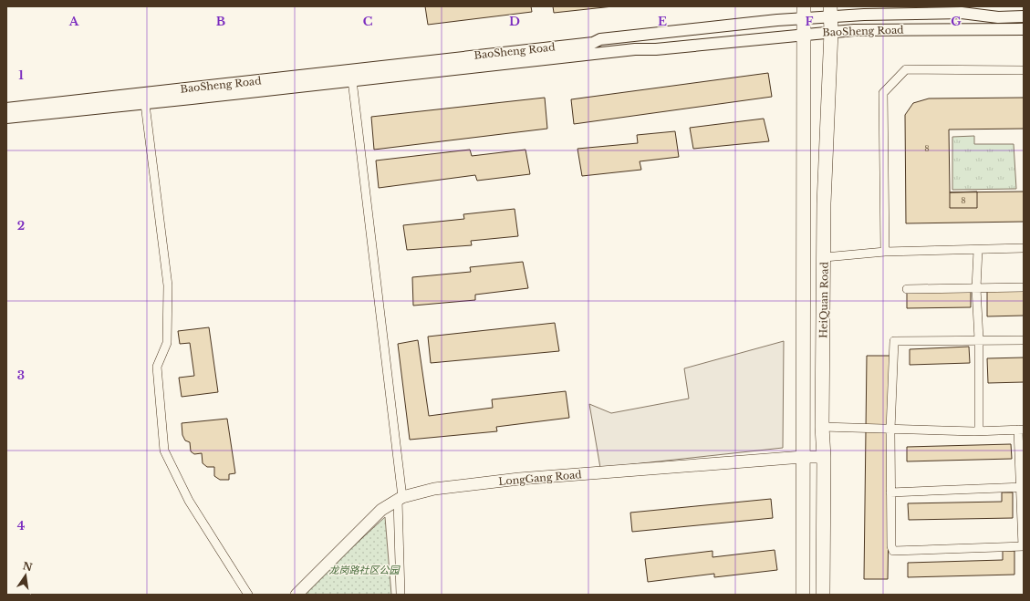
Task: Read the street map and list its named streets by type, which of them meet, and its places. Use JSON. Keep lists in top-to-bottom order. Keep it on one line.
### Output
{"streets":{"main road":["HeiQuan Road","LongGang Road"],"street":["BaoSheng Road"]},"crossings":[["BaoSheng Road","HeiQuan Road"],["HeiQuan Road","LongGang Road"]],"parks":["龙岗路社区公园"],"house_numbers":["8","8"],"north":"top","grid":{"columns":["A","B","C","D","E","F","G"],"rows":["1","2","3","4"]}}
